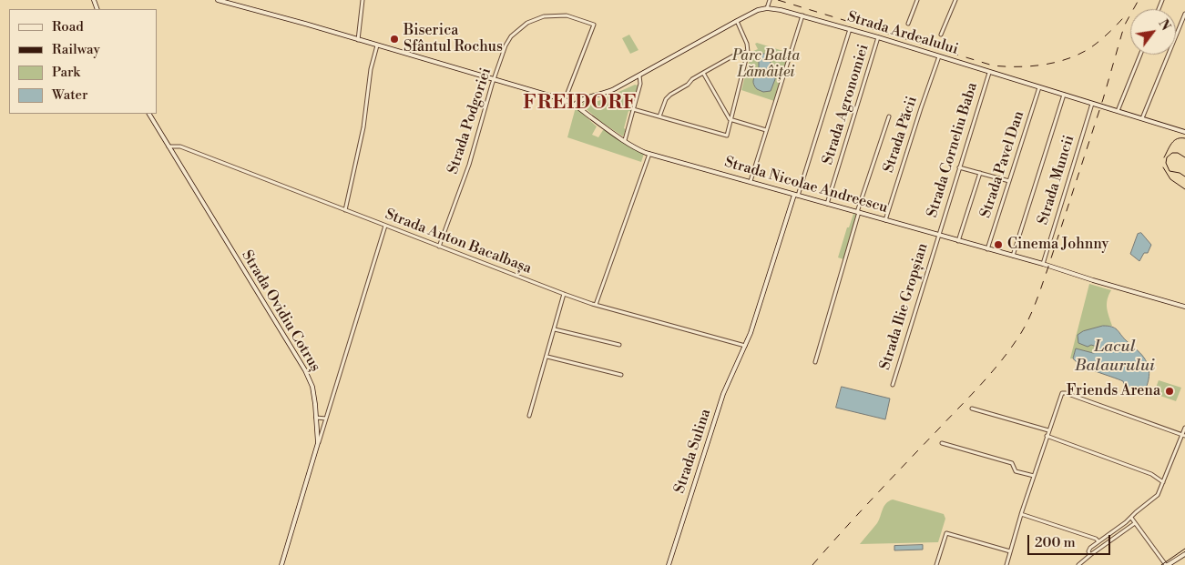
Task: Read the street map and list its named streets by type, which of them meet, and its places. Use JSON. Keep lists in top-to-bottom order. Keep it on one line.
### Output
{"streets":{"main road":["Strada Ardealului","Strada Nicolae Andreescu","Strada Ovidiu Cotruș","Strada Sulina"],"street":["Strada Agronomiei","Strada Podgoriei","Strada Păcii","Strada Corneliu Baba","Strada Pavel Dan","Strada Muncii","Strada Anton Bacalbașa","Strada Ilie Gropșian"]},"crossings":[["Strada Ardealului","Strada Agronomiei"],["Strada Ardealului","Strada Păcii"],["Strada Ardealului","Strada Corneliu Baba"],["Strada Ardealului","Strada Pavel Dan"],["Strada Ardealului","Strada Muncii"],["Strada Ardealului","Strada Nicolae Andreescu"],["Strada Agronomiei","Strada Nicolae Andreescu"],["Strada Podgoriei","Strada Nicolae Andreescu"],["Strada Podgoriei","Strada Anton Bacalbașa"],["Strada Păcii","Strada Nicolae Andreescu"],["Strada Corneliu Baba","Strada Nicolae Andreescu"],["Strada Corneliu Baba","Strada Ilie Gropșian"],["Strada Pavel Dan","Strada Nicolae Andreescu"],["Strada Muncii","Strada Nicolae Andreescu"],["Strada Nicolae Andreescu","Strada Ilie Gropșian"],["Strada Nicolae Andreescu","Strada Sulina"],["Strada Anton Bacalbașa","Strada Ovidiu Cotruș"],["Strada Anton Bacalbașa","Strada Sulina"]],"districts":["FREIDORF"],"water":["Lacul Balaurului"],"parks":["Parc Balta Lămâiței"],"places":["Biserica Sfântul Rochus","Cinema Johnny","Friends Arena"],"legend":["Road","Railway","Park","Water"],"scale_bar":"200 m","north":"top right"}
